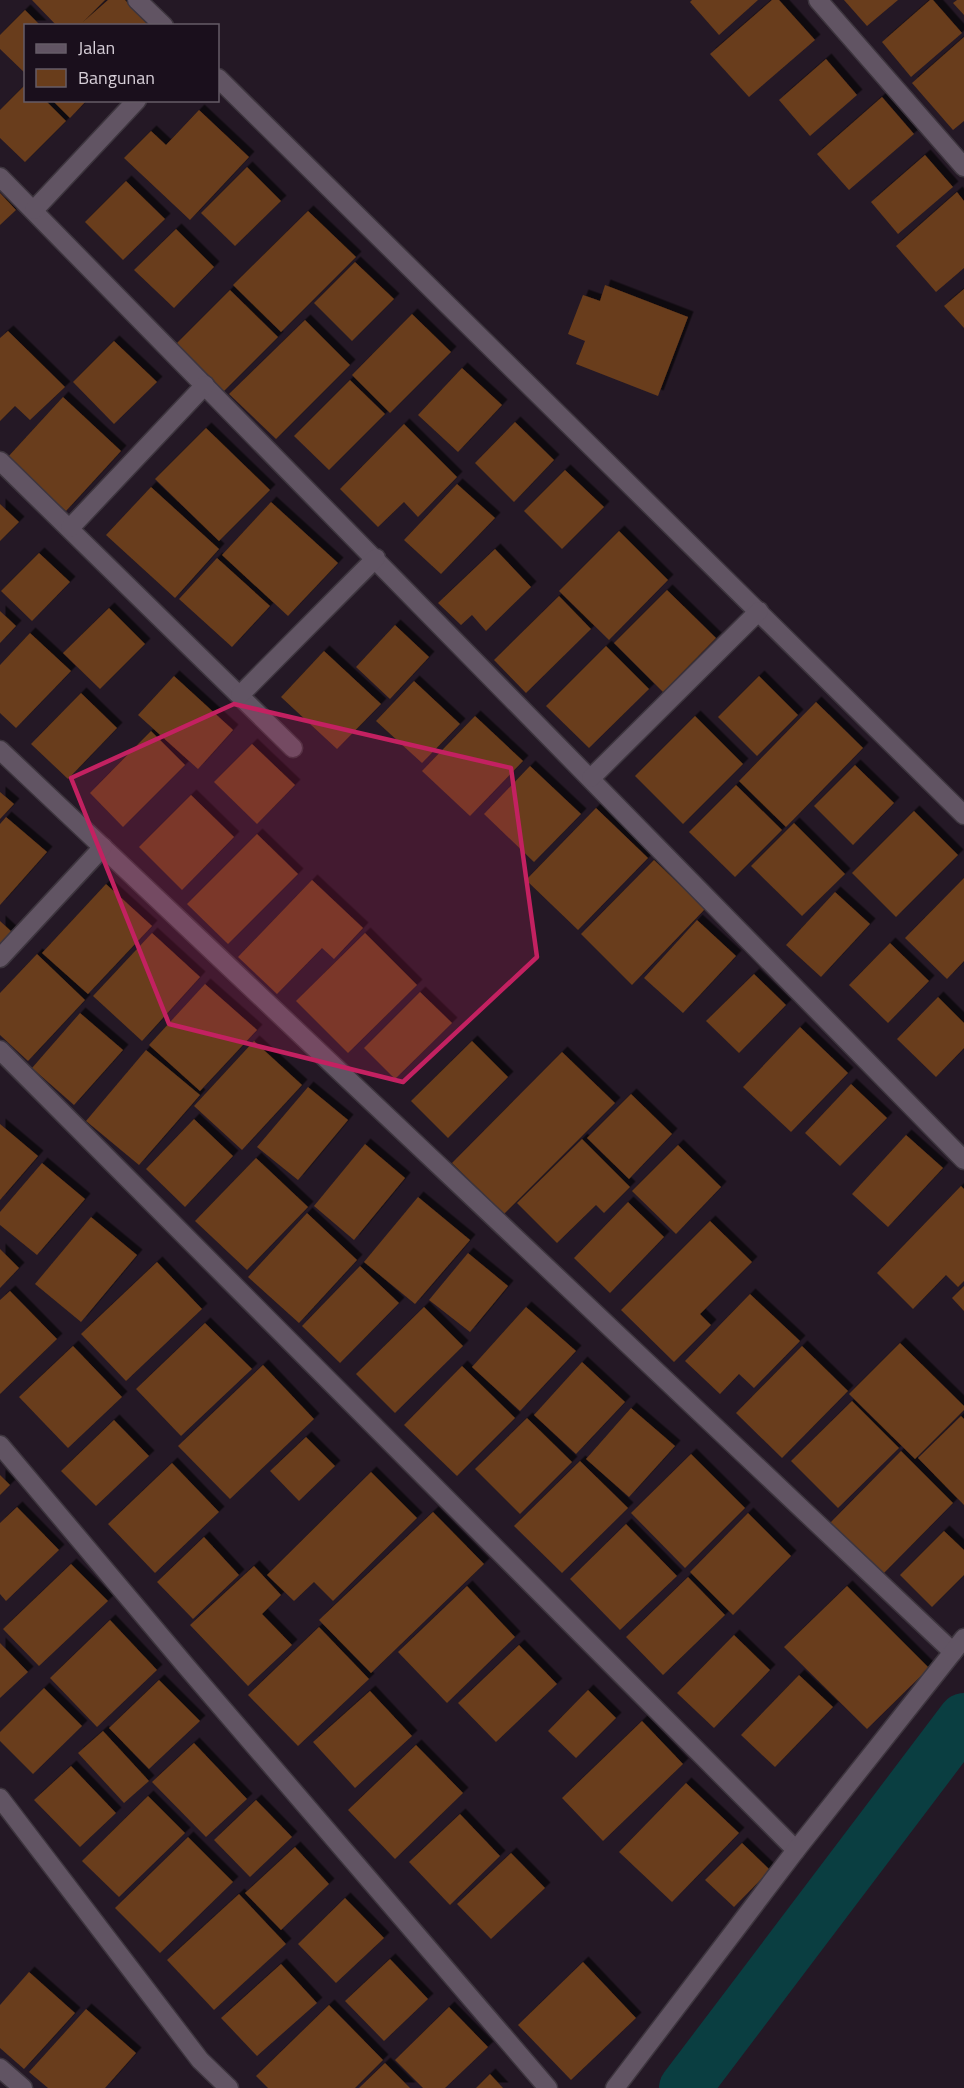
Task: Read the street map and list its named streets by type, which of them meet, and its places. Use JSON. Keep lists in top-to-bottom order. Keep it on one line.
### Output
{"legend":["Jalan","Bangunan"]}
